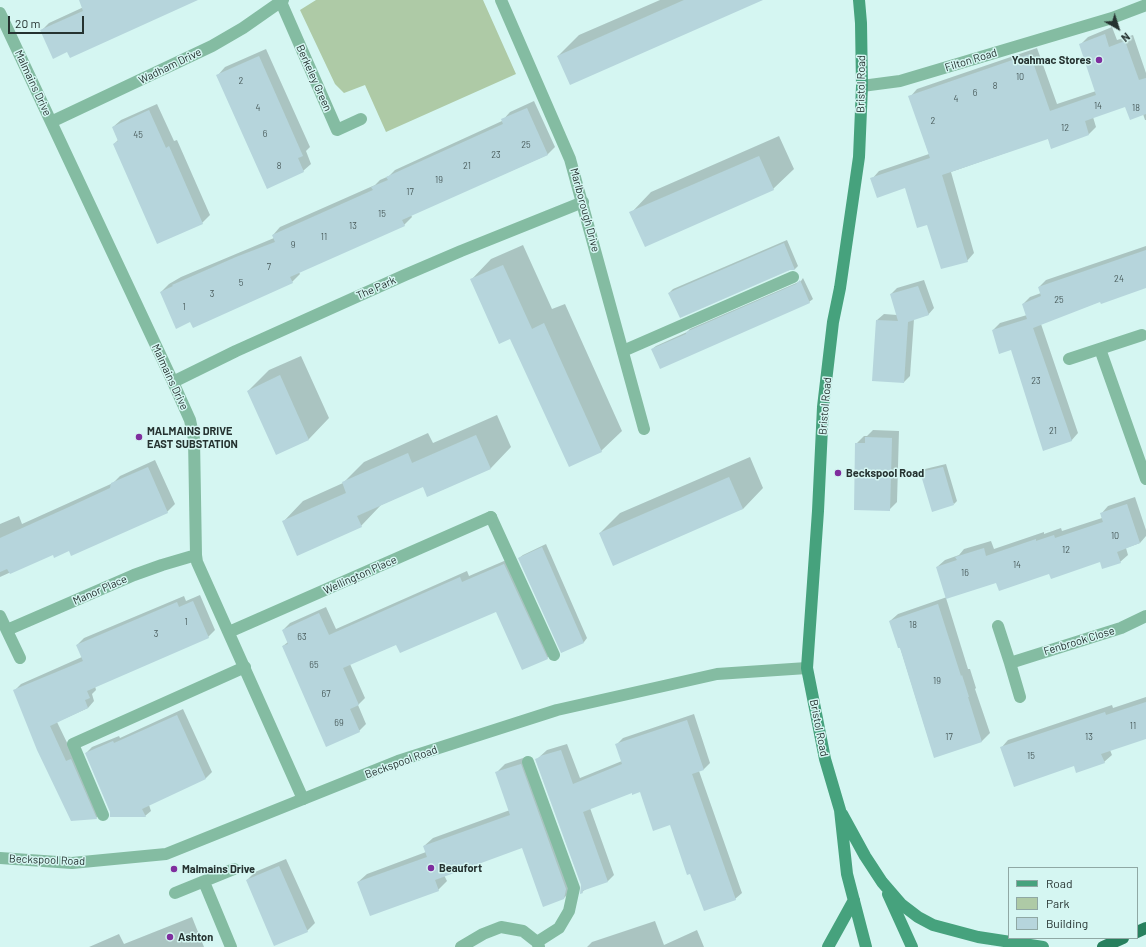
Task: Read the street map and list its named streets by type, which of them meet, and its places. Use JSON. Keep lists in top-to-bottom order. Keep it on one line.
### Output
{"streets":{"main road":["Bristol Road"],"street":["Filton Road","Wadham Drive","Berkeley Green","Malmains Drive","Marlborough Drive","The Park","Wellington Place","Manor Place","Fenbrook Close","Beckspool Road"]},"crossings":[["Filton Road","Bristol Road"],["Wadham Drive","Berkeley Green"],["Wadham Drive","Malmains Drive"],["Malmains Drive","The Park"],["Malmains Drive","Wellington Place"],["Malmains Drive","Manor Place"],["Malmains Drive","Beckspool Road"],["Bristol Road","Beckspool Road"],["Marlborough Drive","The Park"]],"places":["Yoahmac Stores","MALMAINS DRIVE EAST SUBSTATION","Beckspool Road","Beaufort","Malmains Drive","Ashton"],"house_numbers":["10","2","8","6","4","14","4","18","2","12","6","45","25","23","8","21","19","17","15","13","11","9","7","24","5","3","25","1","23","21","10","12","14","16","1","18","3","63","65","19","67","69","11","17","13","15"],"legend":["Road","Park","Building"],"scale_bar":"20 m","north":"bottom right"}
